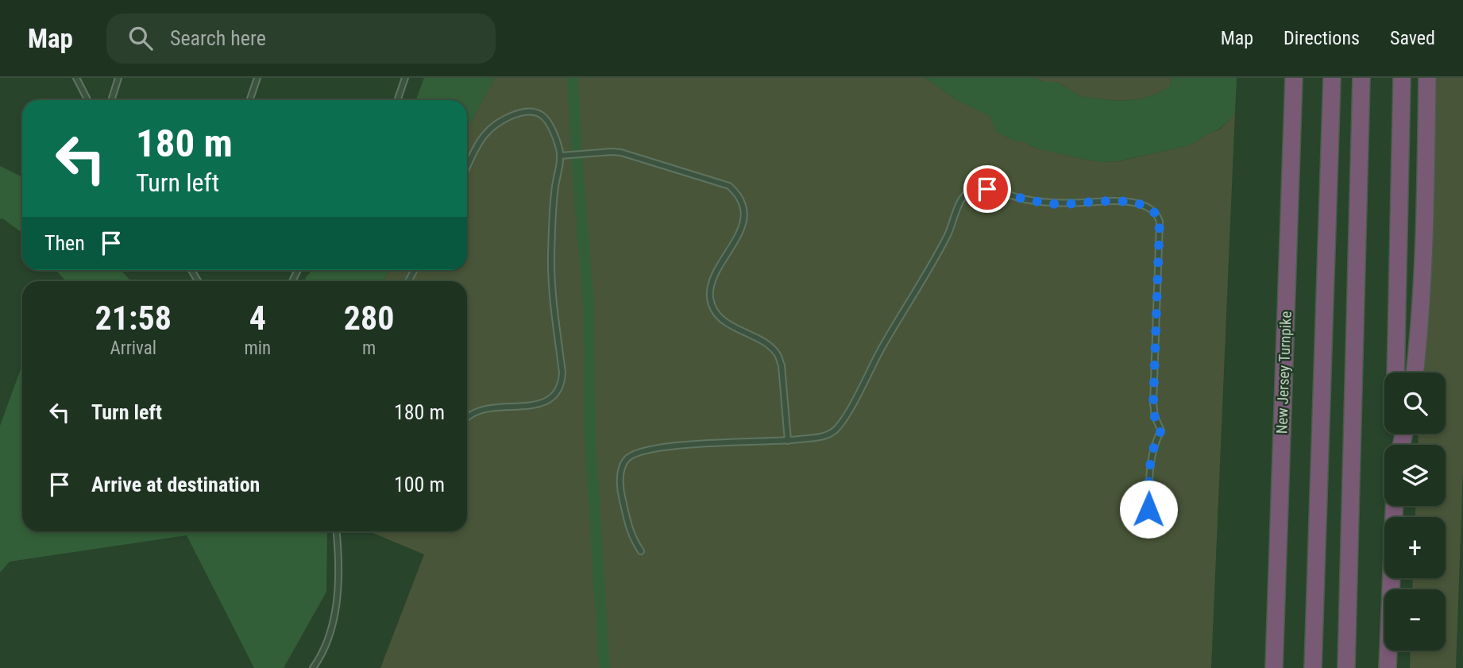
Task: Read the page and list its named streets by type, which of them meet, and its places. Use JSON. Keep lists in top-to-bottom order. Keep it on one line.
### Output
{"streets":{"highway":["New Jersey Turnpike"]},"page":{"header":"Map","search":"Search here","nav":["Map","Directions","Saved"],"turn":["180 m","Turn left"],"then":"Then","eta":["21:58","Arrival","4","min","280","m"],"map_buttons":["+","−"],"list":[{"name":"Turn left","value":"180 m"},{"name":"Arrive at destination","value":"100 m"}]}}
